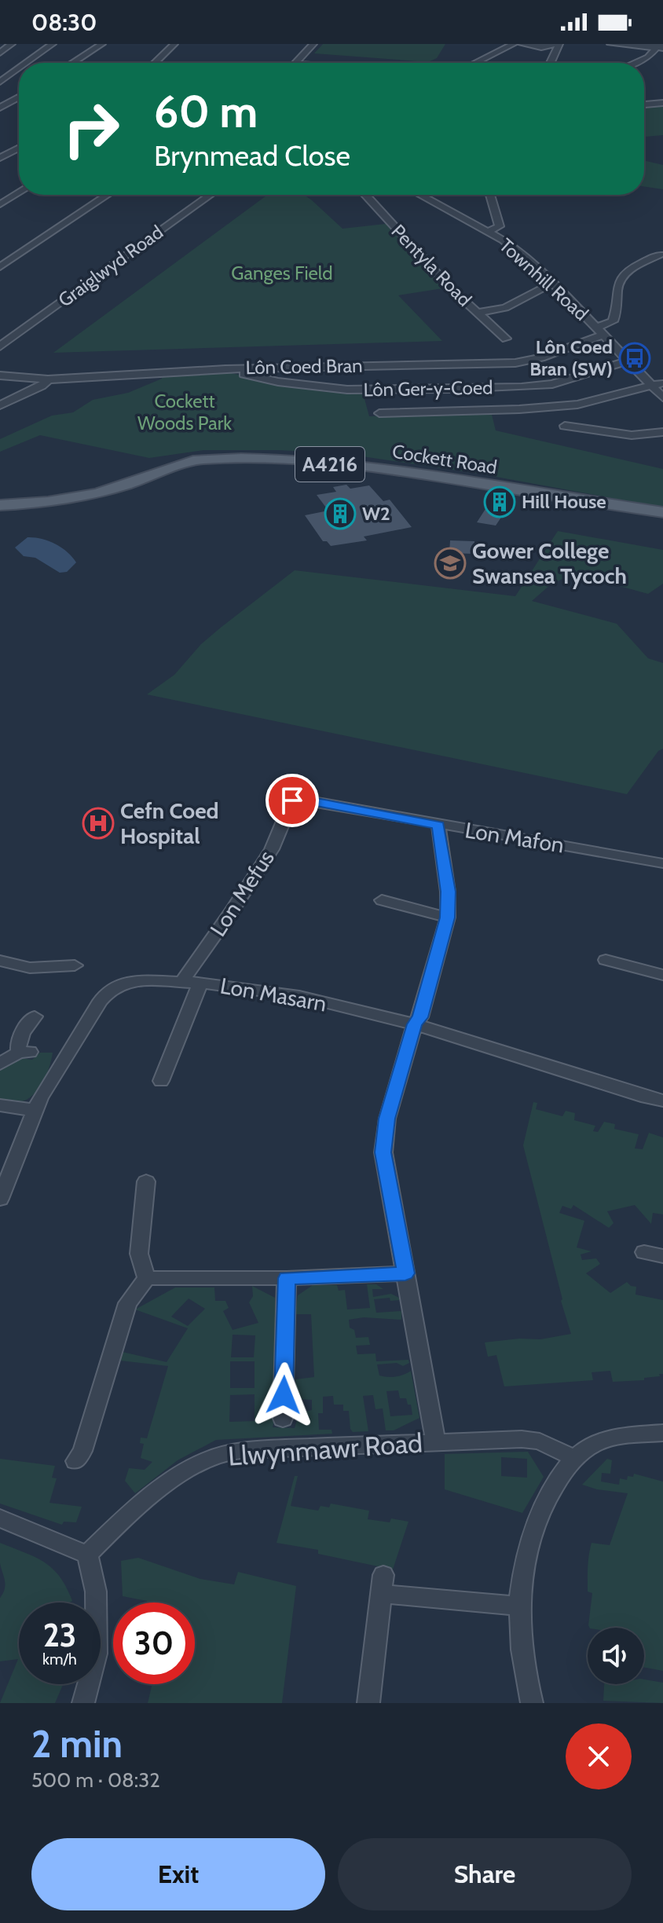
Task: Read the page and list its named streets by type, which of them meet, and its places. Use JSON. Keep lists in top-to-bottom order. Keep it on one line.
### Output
{"streets":{"main road":["Cockett Road","A4216"],"street":["Pentyla Road","Graiglwyd Road","Townhill Road","Lôn Coed Bran","Lôn Ger-y-Coed","Lon Mafon","Lon Mefus","Lon Masarn","Llwynmawr Road"]},"crossings":[["Townhill Road","Lôn Coed Bran"],["Townhill Road","Lôn Ger-y-Coed"],["Lôn Coed Bran","Lôn Ger-y-Coed"],["Lon Mafon","Lon Mefus"],["Lon Mefus","Lon Masarn"]],"parks":["Ganges Field","Cockett Woods Park"],"places":{"bus stop":["Lôn Coed Bran (SW)"],"building":["Hill House","W2"],"school or university":["Gower College Swansea Tycoch"],"hospital":["Cefn Coed Hospital"]},"page":{"status":"08:30","turn":["60 m","Brynmead Close"],"speed":"23 km/h","limit":"30","heading":["2 min","500 m · 08:32"],"buttons":["Exit","Share"]}}
